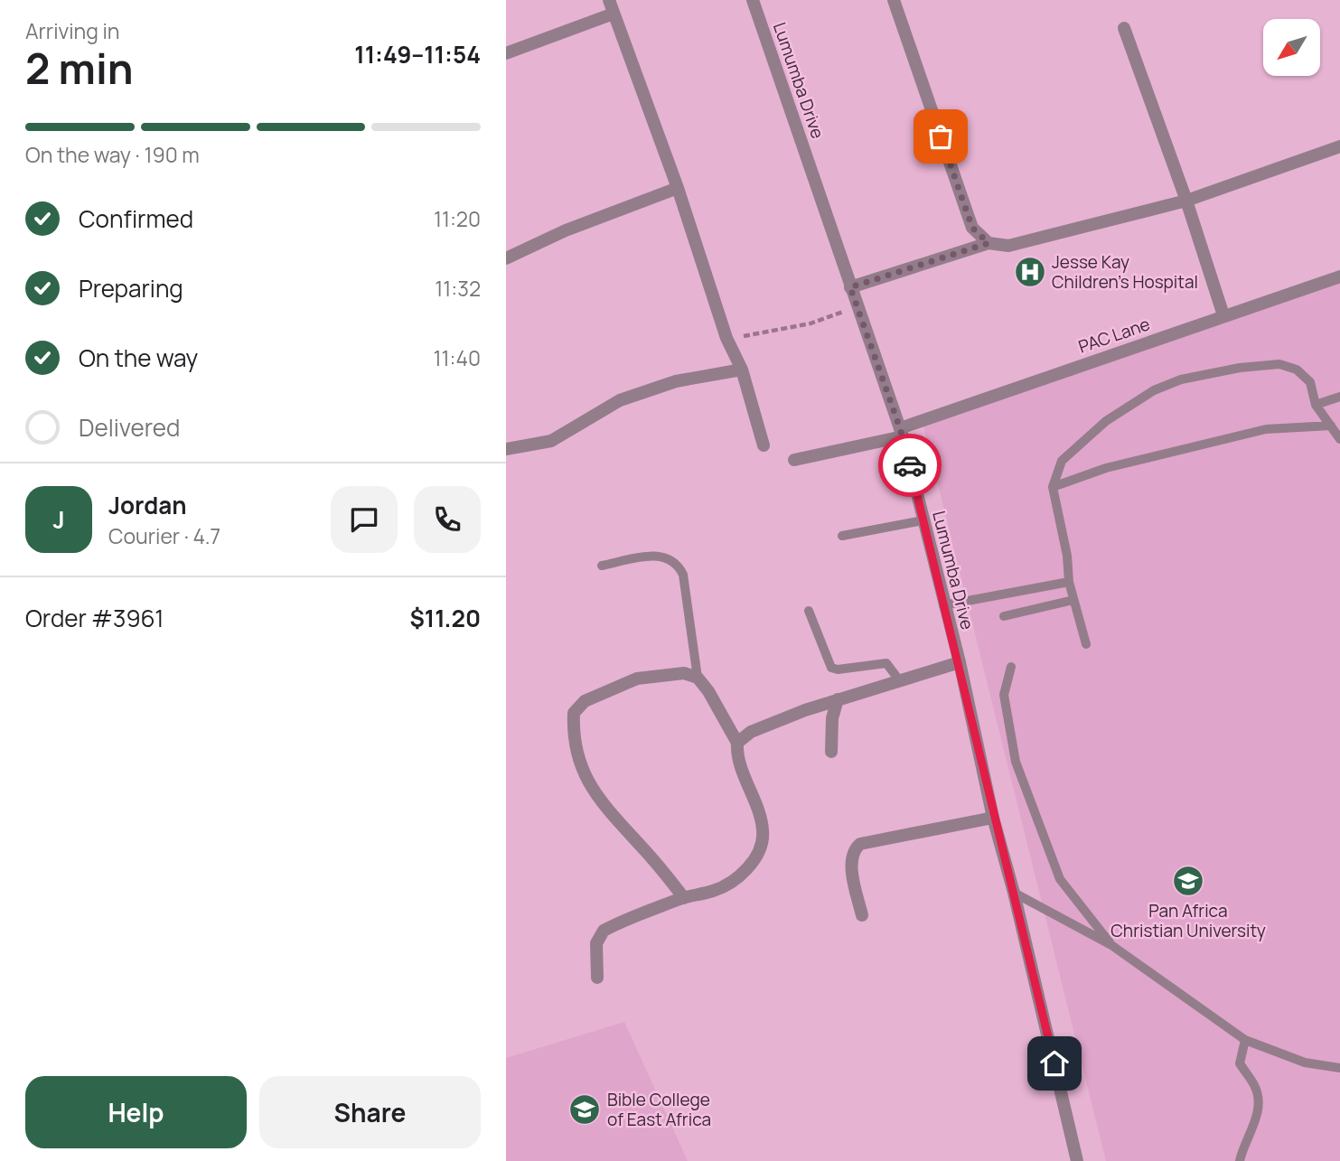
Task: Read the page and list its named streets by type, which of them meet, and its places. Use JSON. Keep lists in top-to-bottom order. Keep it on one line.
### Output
{"streets":{"street":["Lumumba Drive","PAC Lane"]},"crossings":[["Lumumba Drive","PAC Lane"]],"places":{"hospital":["Jesse Kay Children's Hospital"],"school or university":["Pan Africa Christian University","Bible College of East Africa"]},"north":"bottom left","page":{"heading":["2 min","Arriving in","11:49–11:54"],"panel":["Jordan","Courier · 4.7","Order #3961","$11.20"],"bar":"On the way · 190 m","list":[["Confirmed","11:20"],["Preparing","11:32"],["On the way","11:40"],"Delivered"],"round":"J","buttons":["Help","Share"]}}
